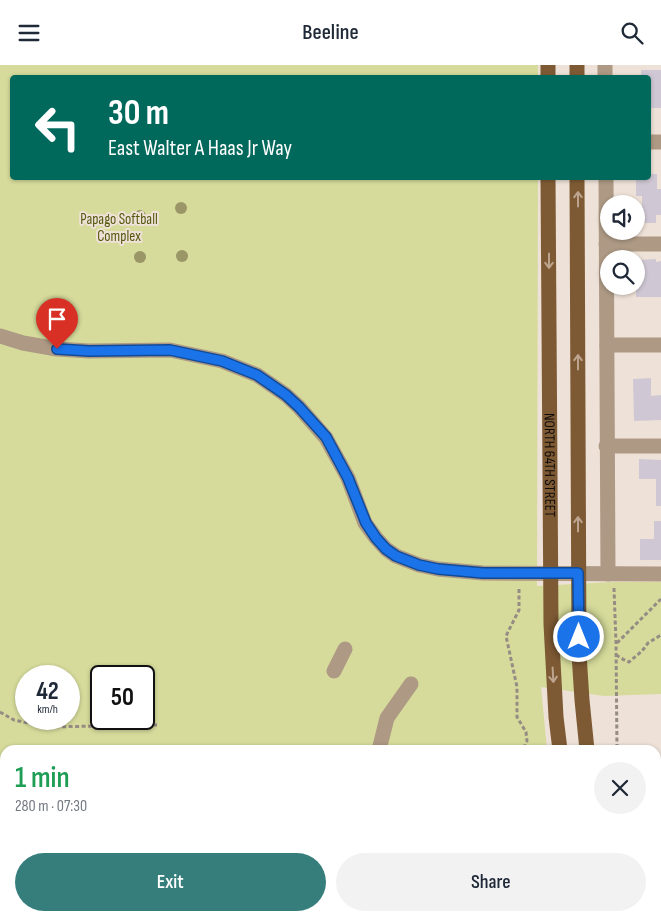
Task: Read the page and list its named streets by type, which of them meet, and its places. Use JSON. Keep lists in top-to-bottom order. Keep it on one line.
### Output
{"streets":{"main road":["NORTH 64TH STREET"]},"parks":["Papago Softball Complex"],"page":{"header":"Beeline","turn":["30 m","East Walter A Haas Jr Way"],"speed":"42 km/h","limit":"50","heading":["1 min","280 m · 07:30"],"buttons":["Exit","Share"]}}
